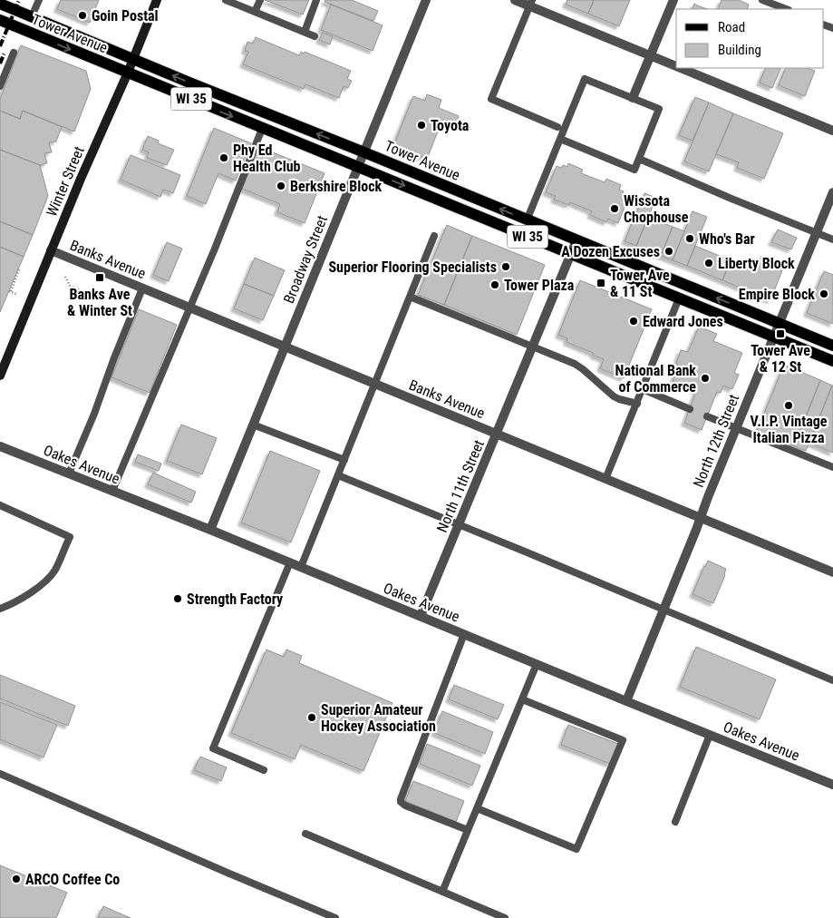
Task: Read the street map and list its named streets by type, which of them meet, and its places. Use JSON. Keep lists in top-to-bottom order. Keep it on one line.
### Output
{"streets":{"main road":["Tower Avenue","WI 35"],"street":["Winter Street","Banks Avenue","Broadway Street","North 12th Street","Oakes Avenue","North 11th Street"]},"crossings":[["Tower Avenue","Winter Street"],["Tower Avenue","Broadway Street"],["Tower Avenue","North 12th Street"],["Tower Avenue","North 11th Street"],["Winter Street","Banks Avenue"],["Banks Avenue","Broadway Street"],["Banks Avenue","North 12th Street"],["Banks Avenue","North 11th Street"],["Broadway Street","Oakes Avenue"],["North 12th Street","Oakes Avenue"],["Oakes Avenue","North 11th Street"]],"places":{"other":["Goin Postal","Toyota","Phy Ed Health Club","Berkshire Block","Wissota Chophouse","Who's Bar","A Dozen Excuses","Liberty Block","Superior Flooring Specialists","Tower Plaza","Empire Block","Edward Jones","National Bank of Commerce","V.I.P. Vintage Italian Pizza","Strength Factory","Superior Amateur Hockey Association","ARCO Coffee Co"],"transit":["Banks Ave & Winter St","Tower Ave & 11 St","Tower Ave & 12 St"]},"legend":["Road","Building"]}
